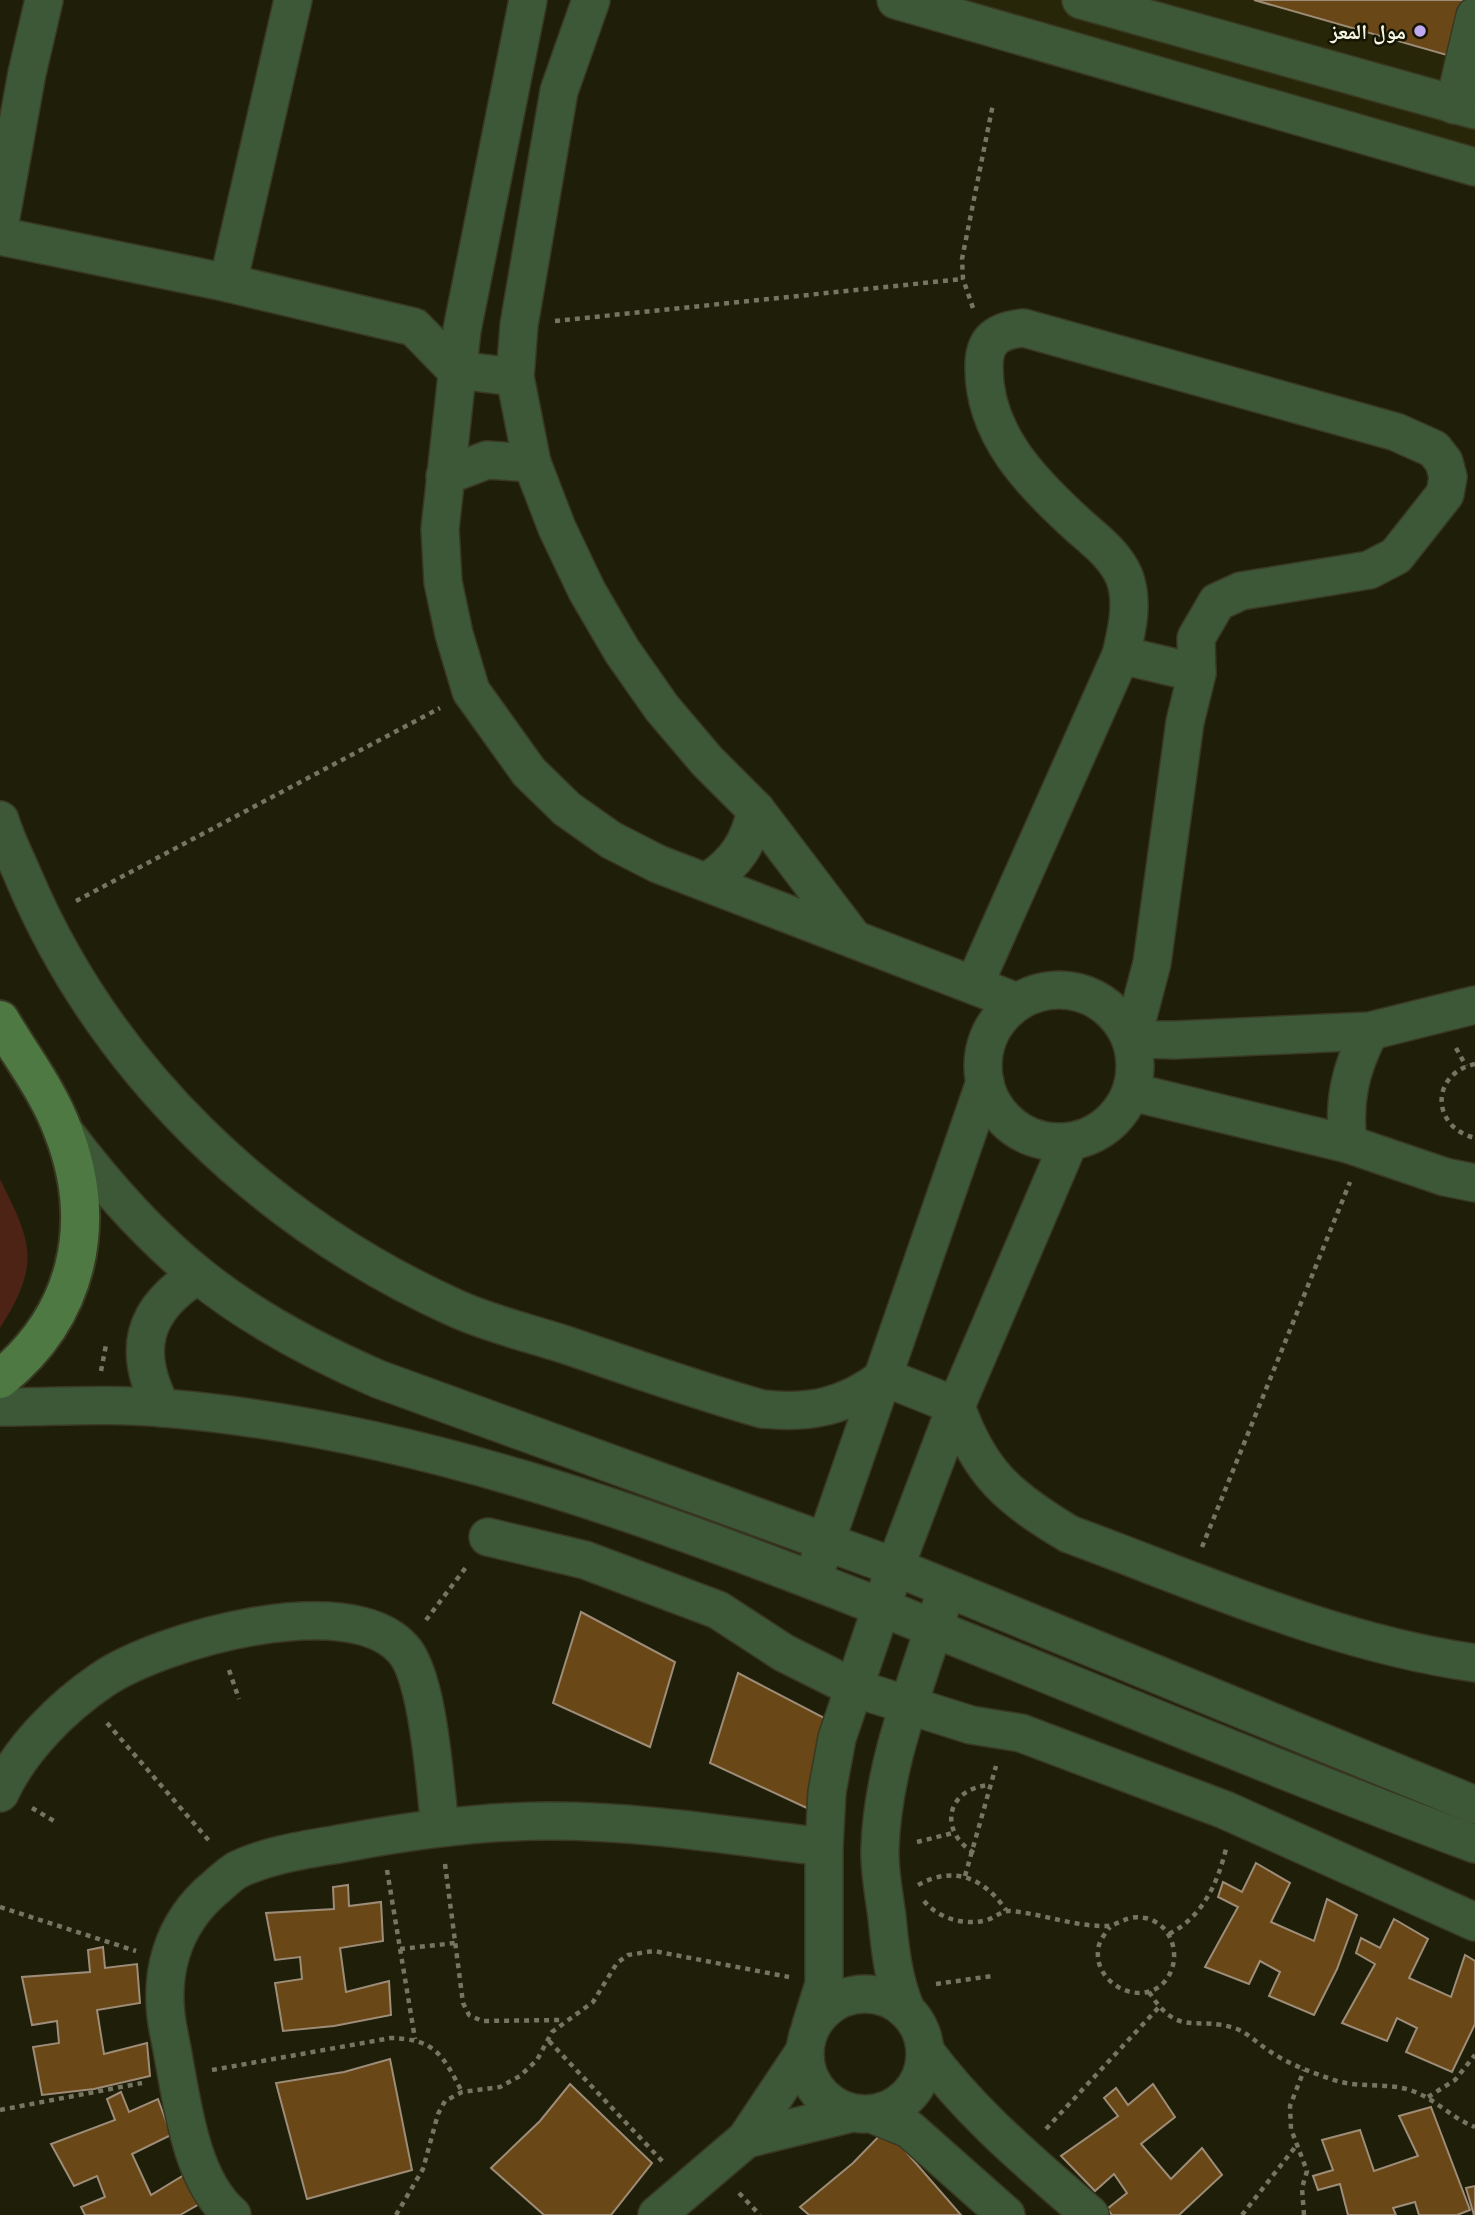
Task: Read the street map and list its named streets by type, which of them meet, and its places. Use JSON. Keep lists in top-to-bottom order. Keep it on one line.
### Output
{"places":["مول المعز"]}
